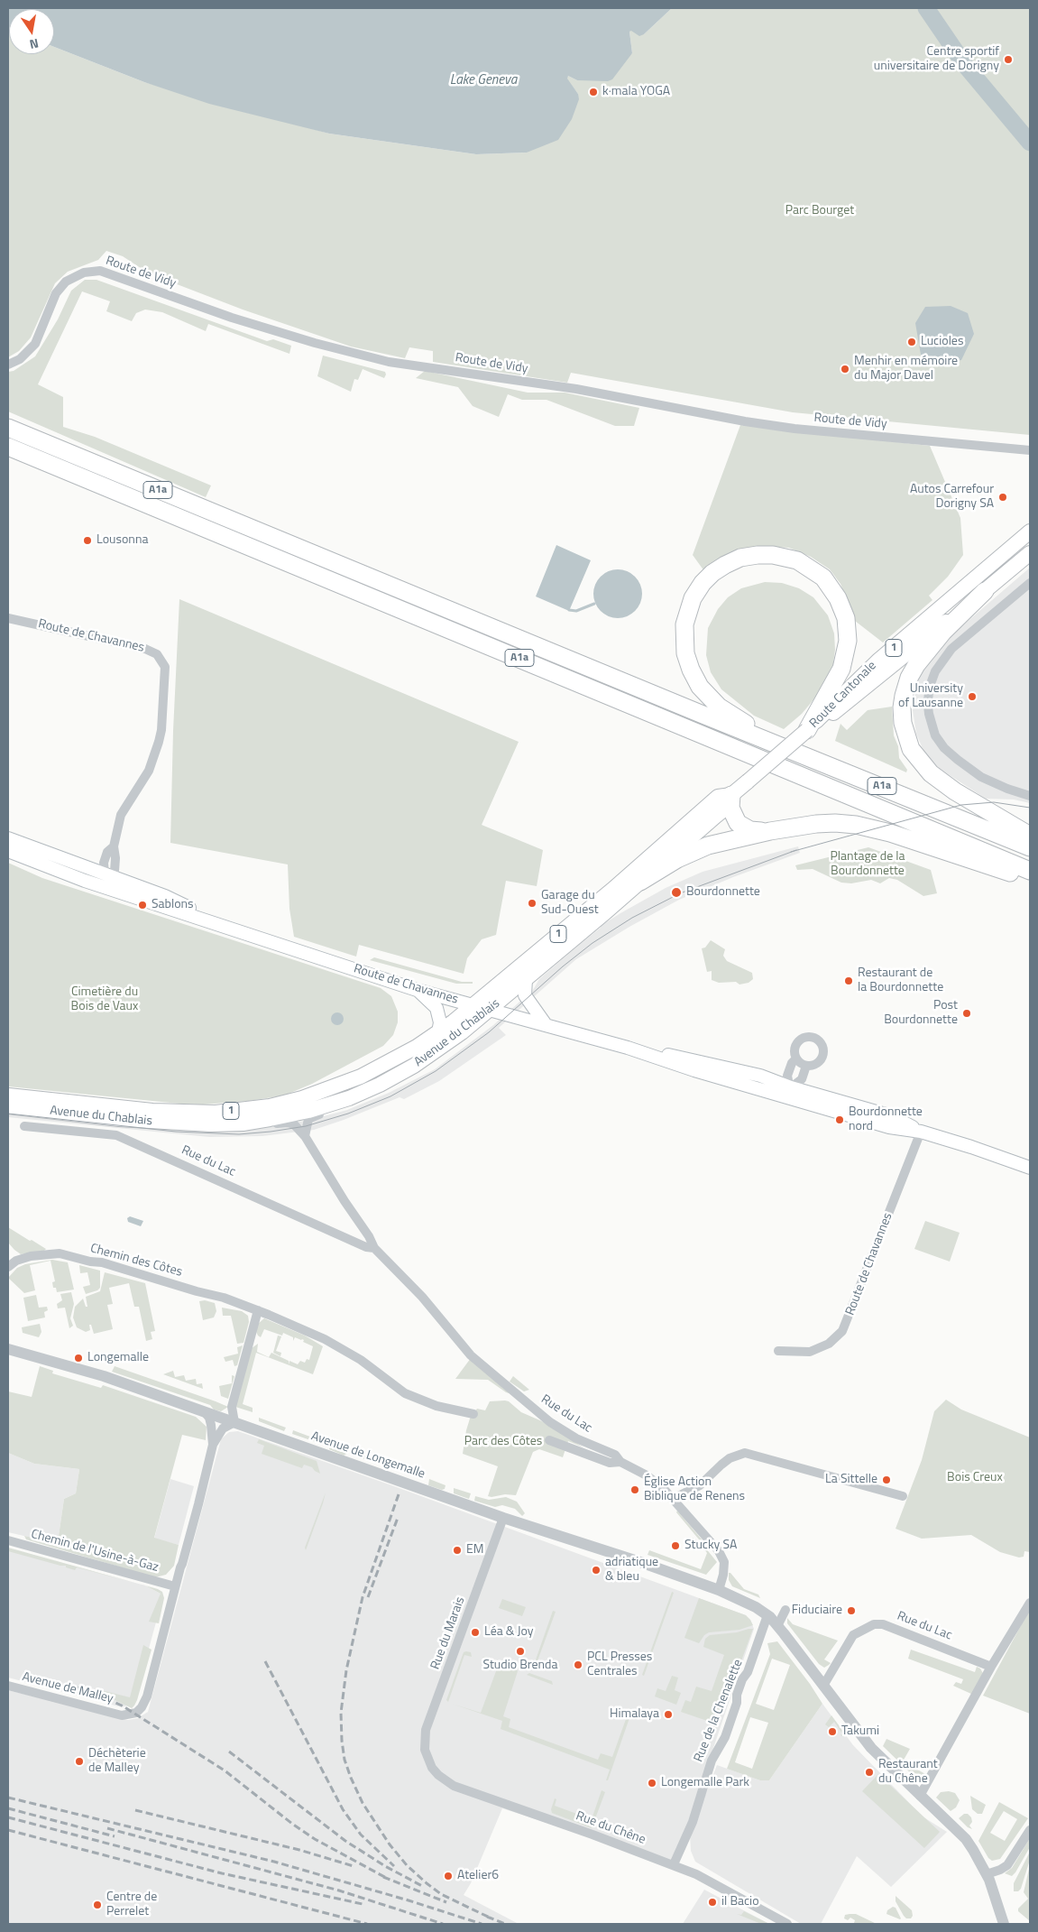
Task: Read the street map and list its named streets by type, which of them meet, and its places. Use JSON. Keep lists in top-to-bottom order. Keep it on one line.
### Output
{"streets":{"highway":["A1a"],"main road":["Route de Chavannes","1","Route Cantonale","Avenue du Chablais"],"street":["Route de Vidy","Rue du Lac","Chemin des Côtes","Avenue de Longemalle","Chemin de l'Usine-à-Gaz","Rue du Marais","Avenue de Malley","Rue de la Chenalette","Rue du Chêne"]},"crossings":[["Route de Chavannes","Avenue du Chablais"],["Route Cantonale","Avenue du Chablais"],["Avenue du Chablais","Rue du Lac"],["Rue du Lac","Avenue de Longemalle"],["Avenue de Longemalle","Rue du Marais"],["Chemin de l'Usine-à-Gaz","Avenue de Malley"],["Rue du Marais","Rue du Chêne"],["Rue de la Chenalette","Rue du Chêne"]],"water":["Lake Geneva"],"parks":["Parc Bourget","Plantage de la Bourdonnette","Cimetière du Bois de Vaux","Parc des Côtes","Bois Creux"],"places":["Centre sportif universitaire de Dorigny","k·mala YOGA","Lucioles","Menhir en mémoire du Major Davel","Autos Carrefour Dorigny SA","Lousonna","University of Lausanne","Bourdonnette","Garage du Sud-Ouest","Sablons","Restaurant de la Bourdonnette","Post Bourdonnette","Bourdonnette nord","Longemalle","La Sittelle","Église Action Biblique de Renens","Stucky SA","EM","adriatique & bleu","Fiduciaire","Léa & Joy","Studio Brenda","PCL Presses Centrales","Himalaya","Takumi","Déchèterie de Malley","Restaurant du Chêne","Longemalle Park","Atelier6","il Bacio","Centre de Perrelet"],"north":"bottom"}
